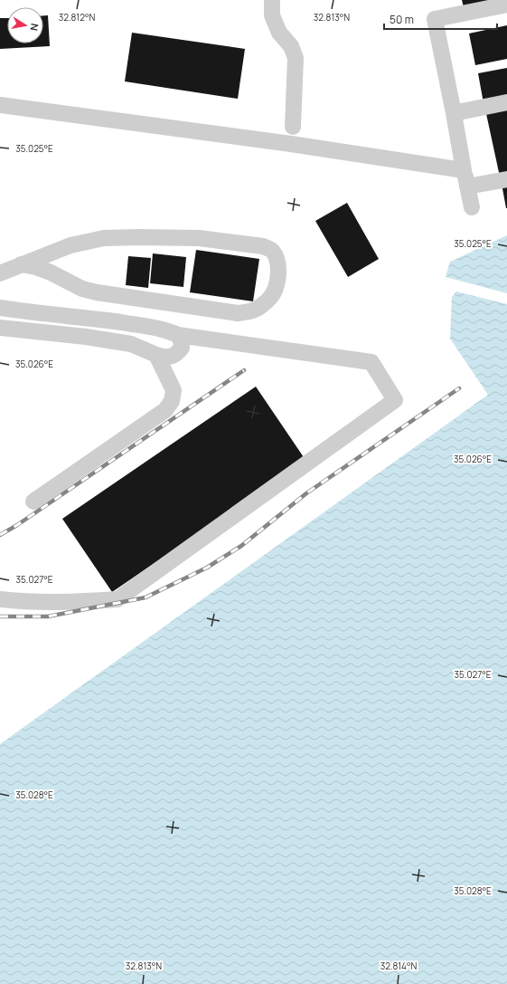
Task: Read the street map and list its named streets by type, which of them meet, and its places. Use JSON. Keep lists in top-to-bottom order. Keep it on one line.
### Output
{"scale_bar":"50 m","north":"right","coordinates":["32.812°N","32.813°N","35.025°E","35.026°E","35.027°E","35.028°E","32.814°N"]}
